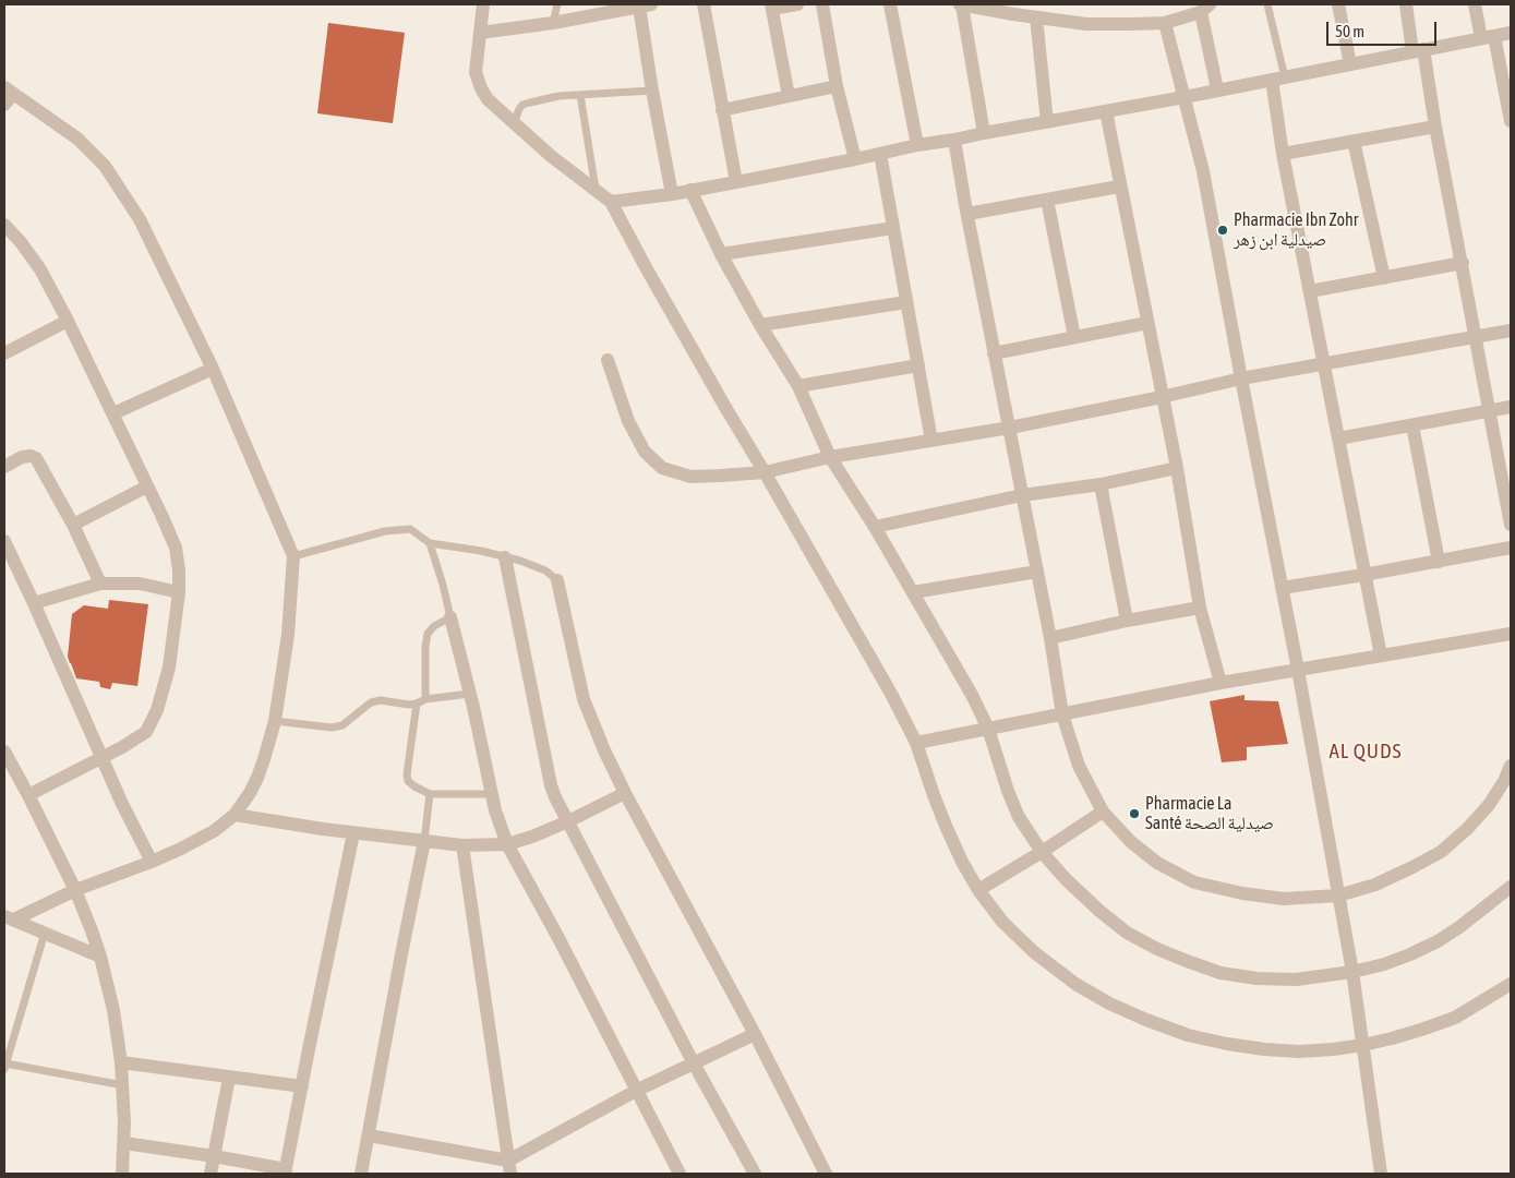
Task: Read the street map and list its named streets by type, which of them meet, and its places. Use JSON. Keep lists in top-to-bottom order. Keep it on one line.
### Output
{"districts":["AL QUDS"],"places":["Pharmacie Ibn Zohr صيدلية ابن زهر","Pharmacie La Santé صيدلية الصحة"],"scale_bar":"50 m"}
